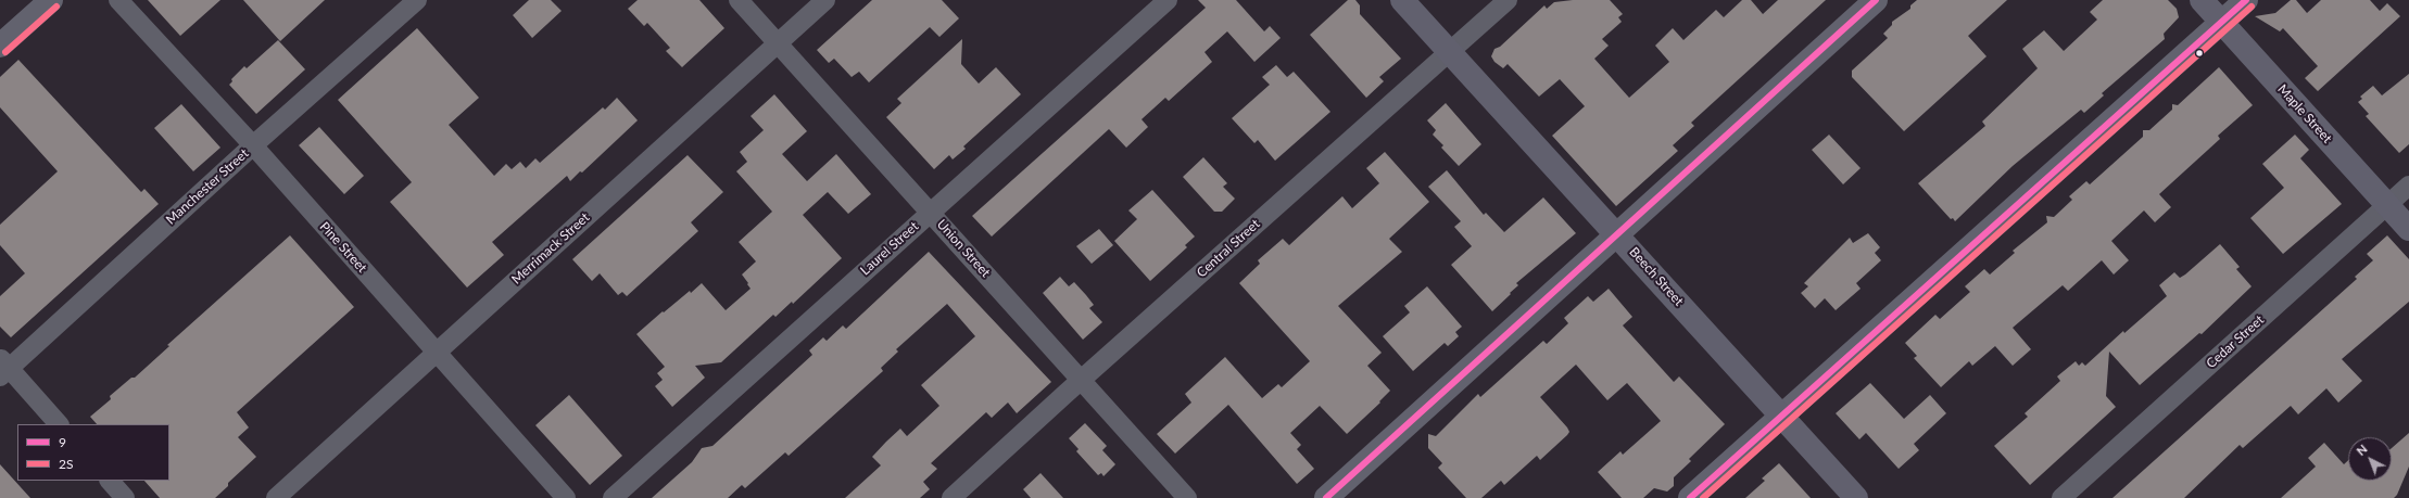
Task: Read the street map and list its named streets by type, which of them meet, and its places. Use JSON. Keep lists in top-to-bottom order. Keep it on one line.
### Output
{"streets":{"main road":["Maple Street","Beech Street"],"street":["Manchester Street","Pine Street","Merrimack Street","Laurel Street","Union Street","Central Street","Cedar Street"]},"crossings":[["Maple Street","Cedar Street"],["Manchester Street","Pine Street"],["Pine Street","Merrimack Street"],["Merrimack Street","Union Street"],["Laurel Street","Union Street"],["Union Street","Central Street"],["Central Street","Beech Street"]],"lines":["transit line 9","transit line 2S"],"legend":["9","2S"],"north":"top left"}
